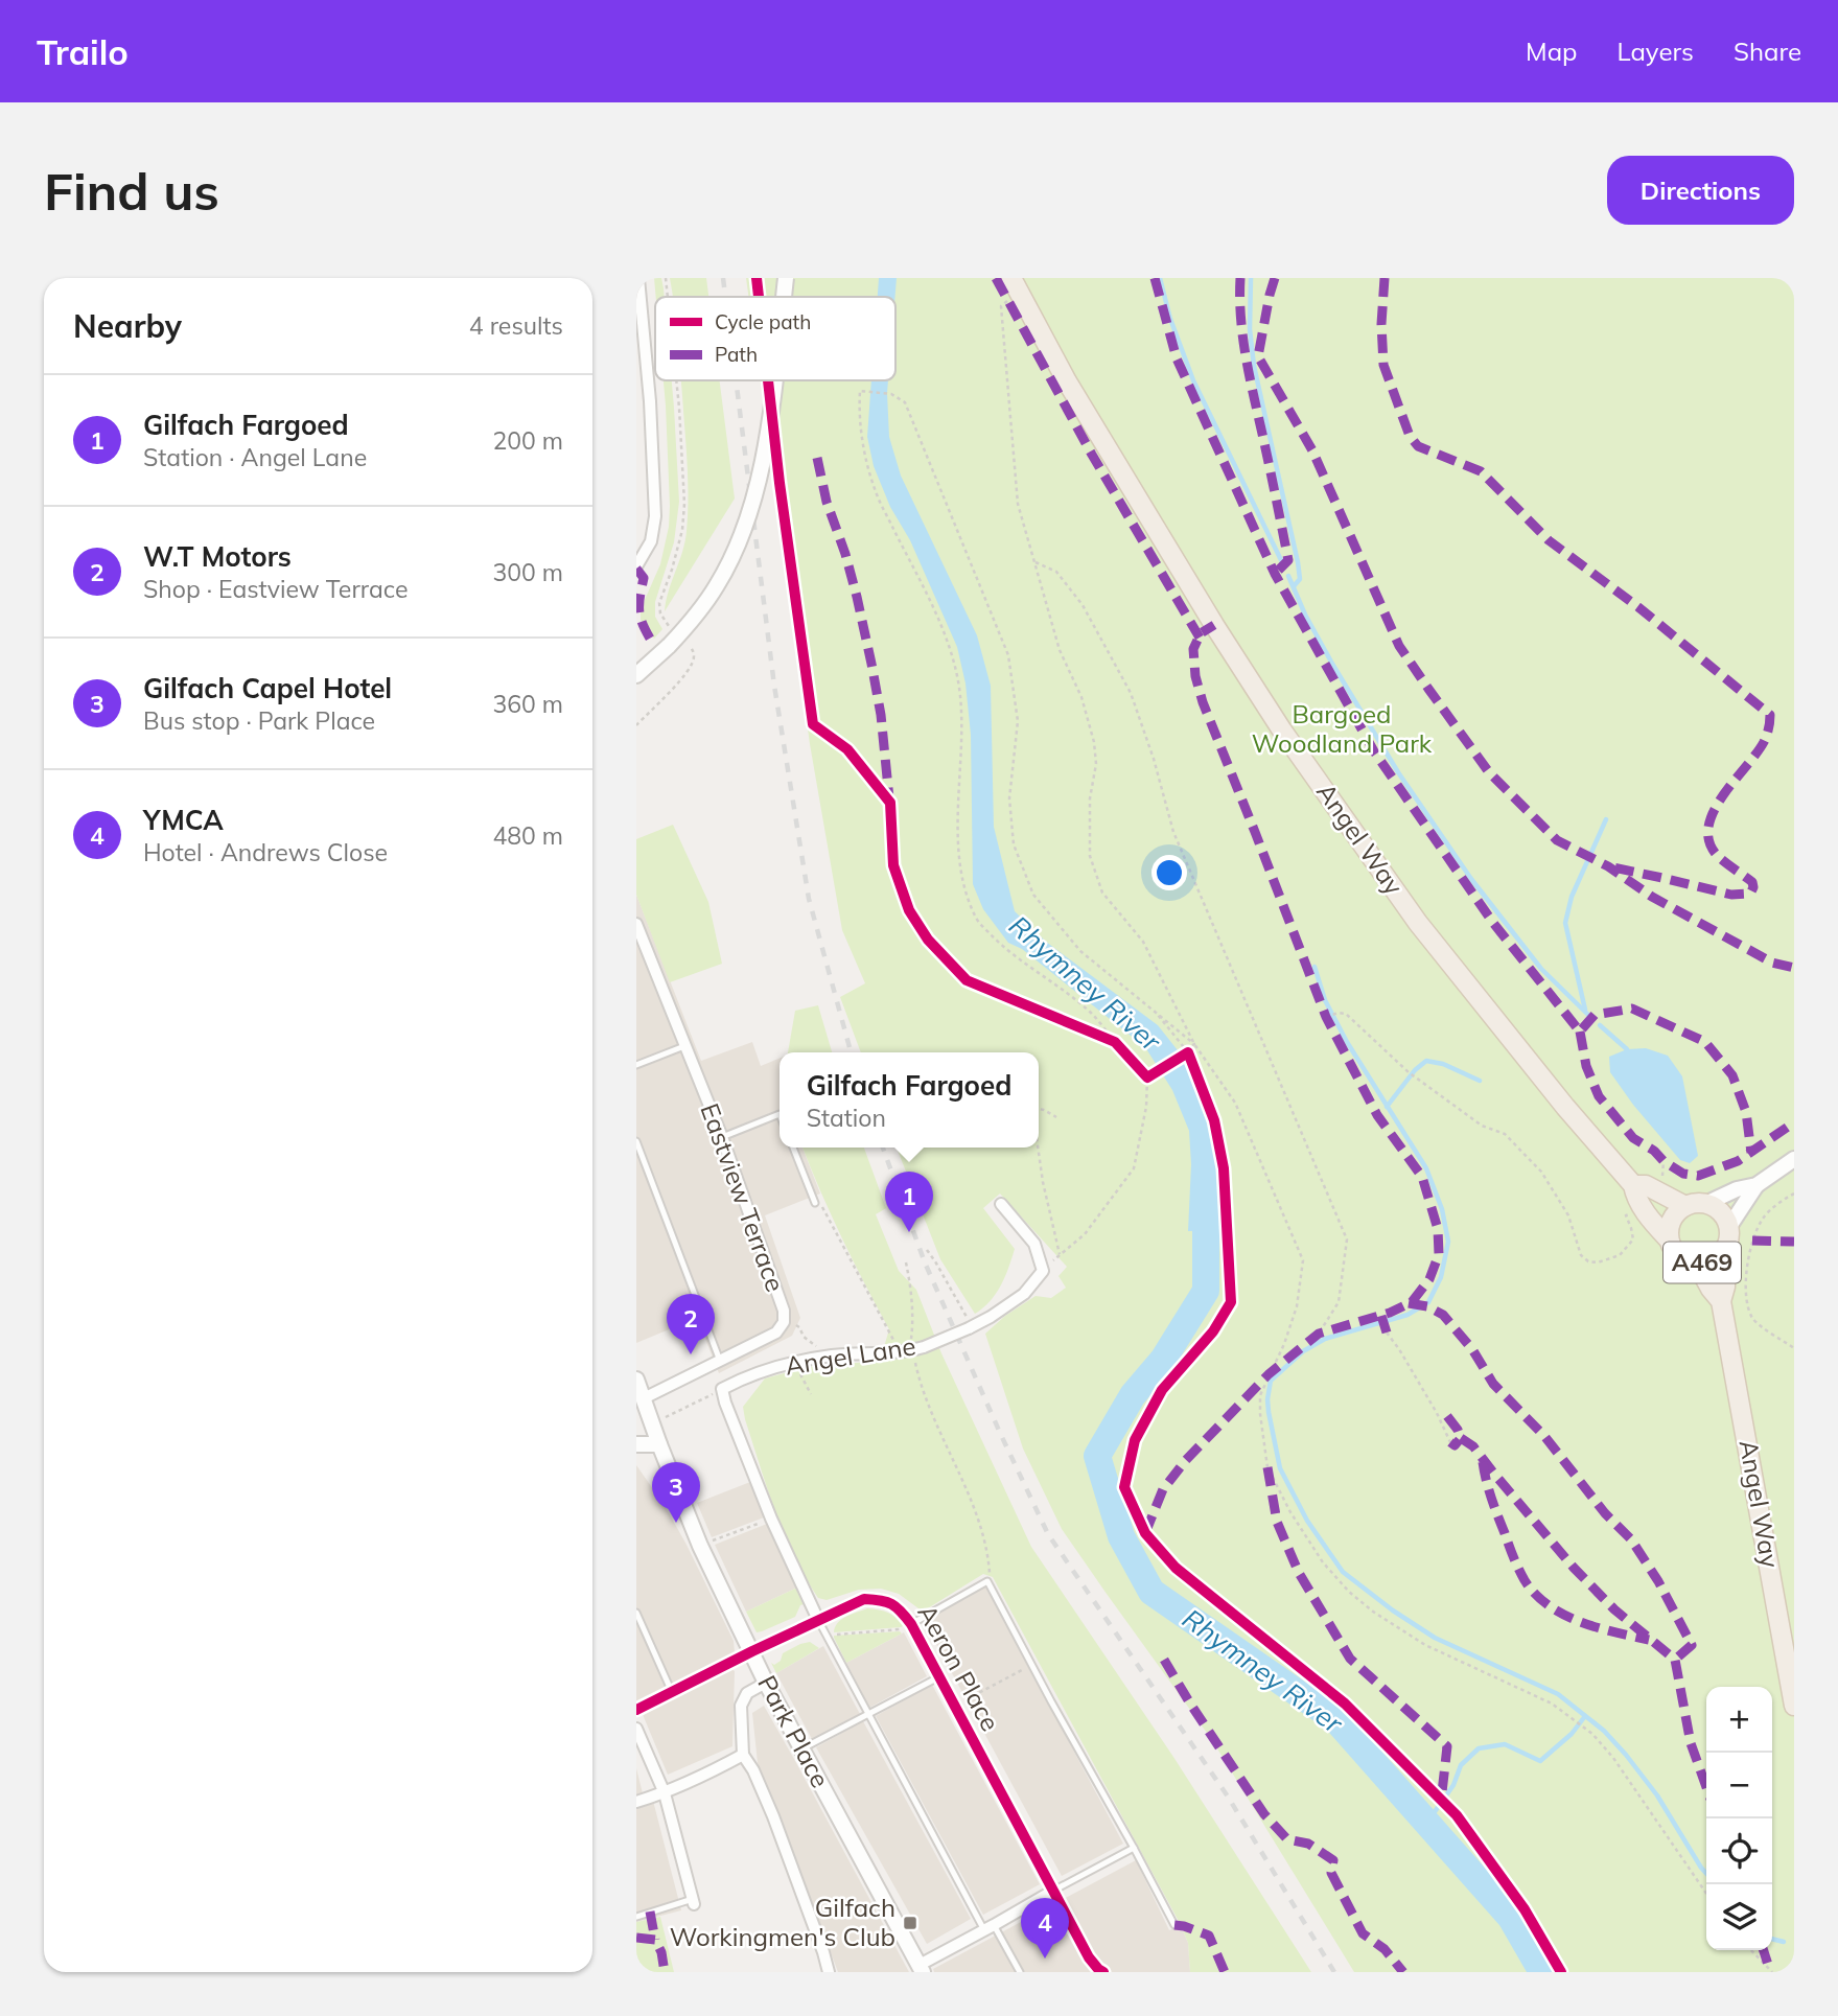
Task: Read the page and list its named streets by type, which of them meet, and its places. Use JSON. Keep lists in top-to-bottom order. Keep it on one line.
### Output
{"streets":{"main road":["Angel Way","A469"],"street":["Eastview Terrace","Angel Lane","Aeron Place","Park Place"]},"crossings":[["Angel Way","A469"],["Eastview Terrace","Park Place"],["Aeron Place","Park Place"]],"water":["Rhymney River"],"parks":["Bargoed Woodland Park"],"places":{"transit":["Gilfach Workingmen's Club"]},"legend":["Cycle path","Path"],"page":{"header":"Trailo","nav":["Map","Layers","Share"],"buttons":"Directions","title":"Find us","heading":["Nearby","4 results"],"list":[{"mark":"1","name":"Gilfach Fargoed","note":"Station · Angel Lane","value":"200 m"},{"mark":"2","name":"W.T Motors","note":"Shop · Eastview Terrace","value":"300 m"},{"mark":"3","name":"Gilfach Capel Hotel","note":"Bus stop · Park Place","value":"360 m"},{"mark":"4","name":"YMCA","note":"Hotel · Andrews Close","value":"480 m"}],"popup":["Gilfach Fargoed","Station"],"pins":["1","2","3","4"],"map_buttons":["+","−"]}}
